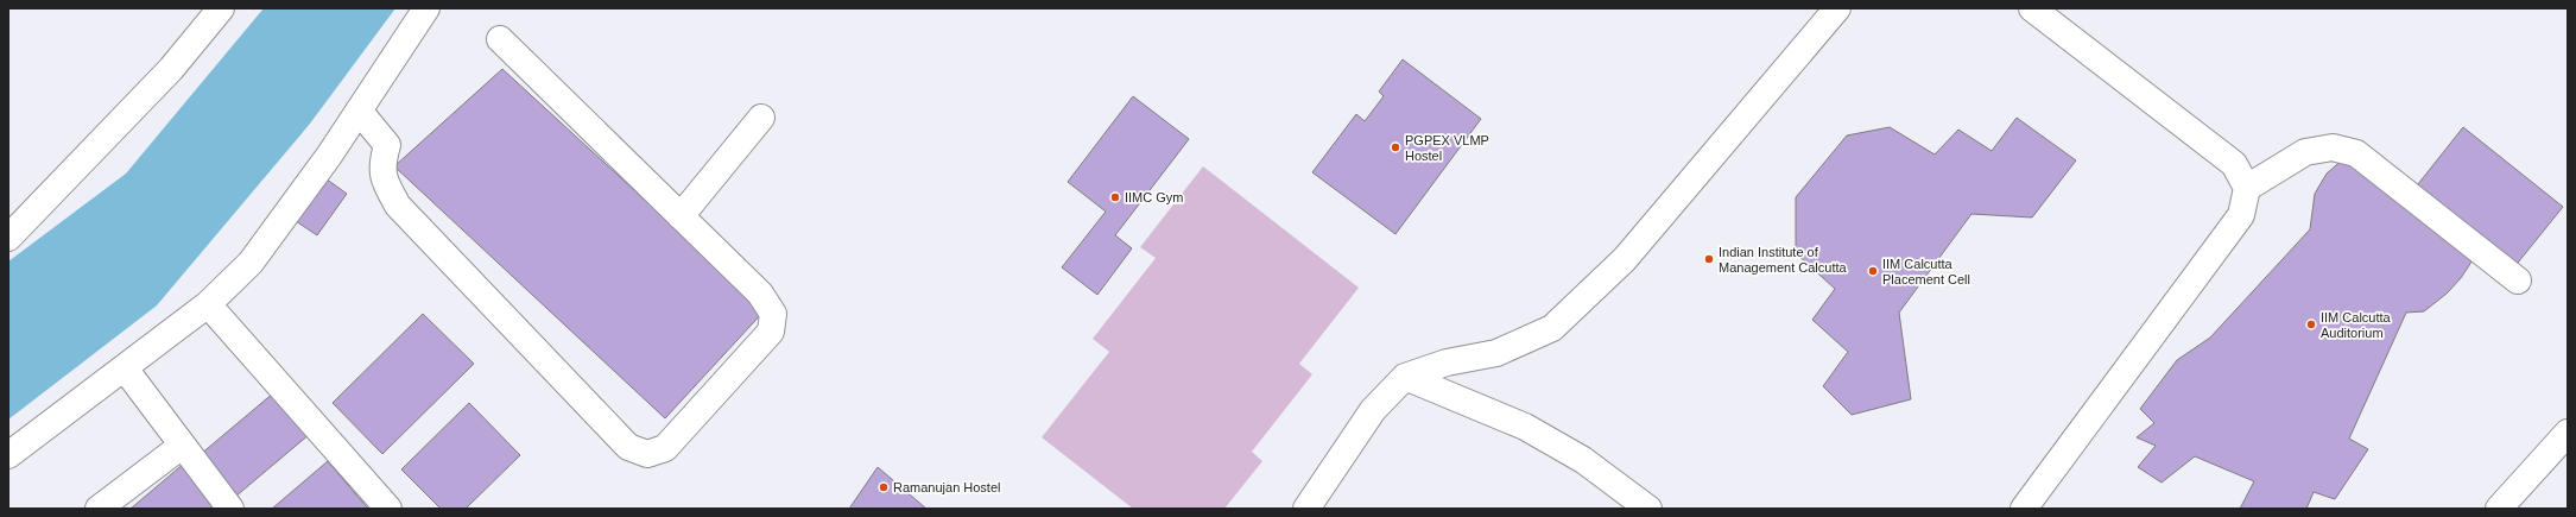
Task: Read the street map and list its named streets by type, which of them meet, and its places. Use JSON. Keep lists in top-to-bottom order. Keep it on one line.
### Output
{"places":["PGPEX VLMP Hostel","IIMC Gym","Indian Institute of Management Calcutta","IIM Calcutta Placement Cell","IIM Calcutta Auditorium","Ramanujan Hostel"]}
